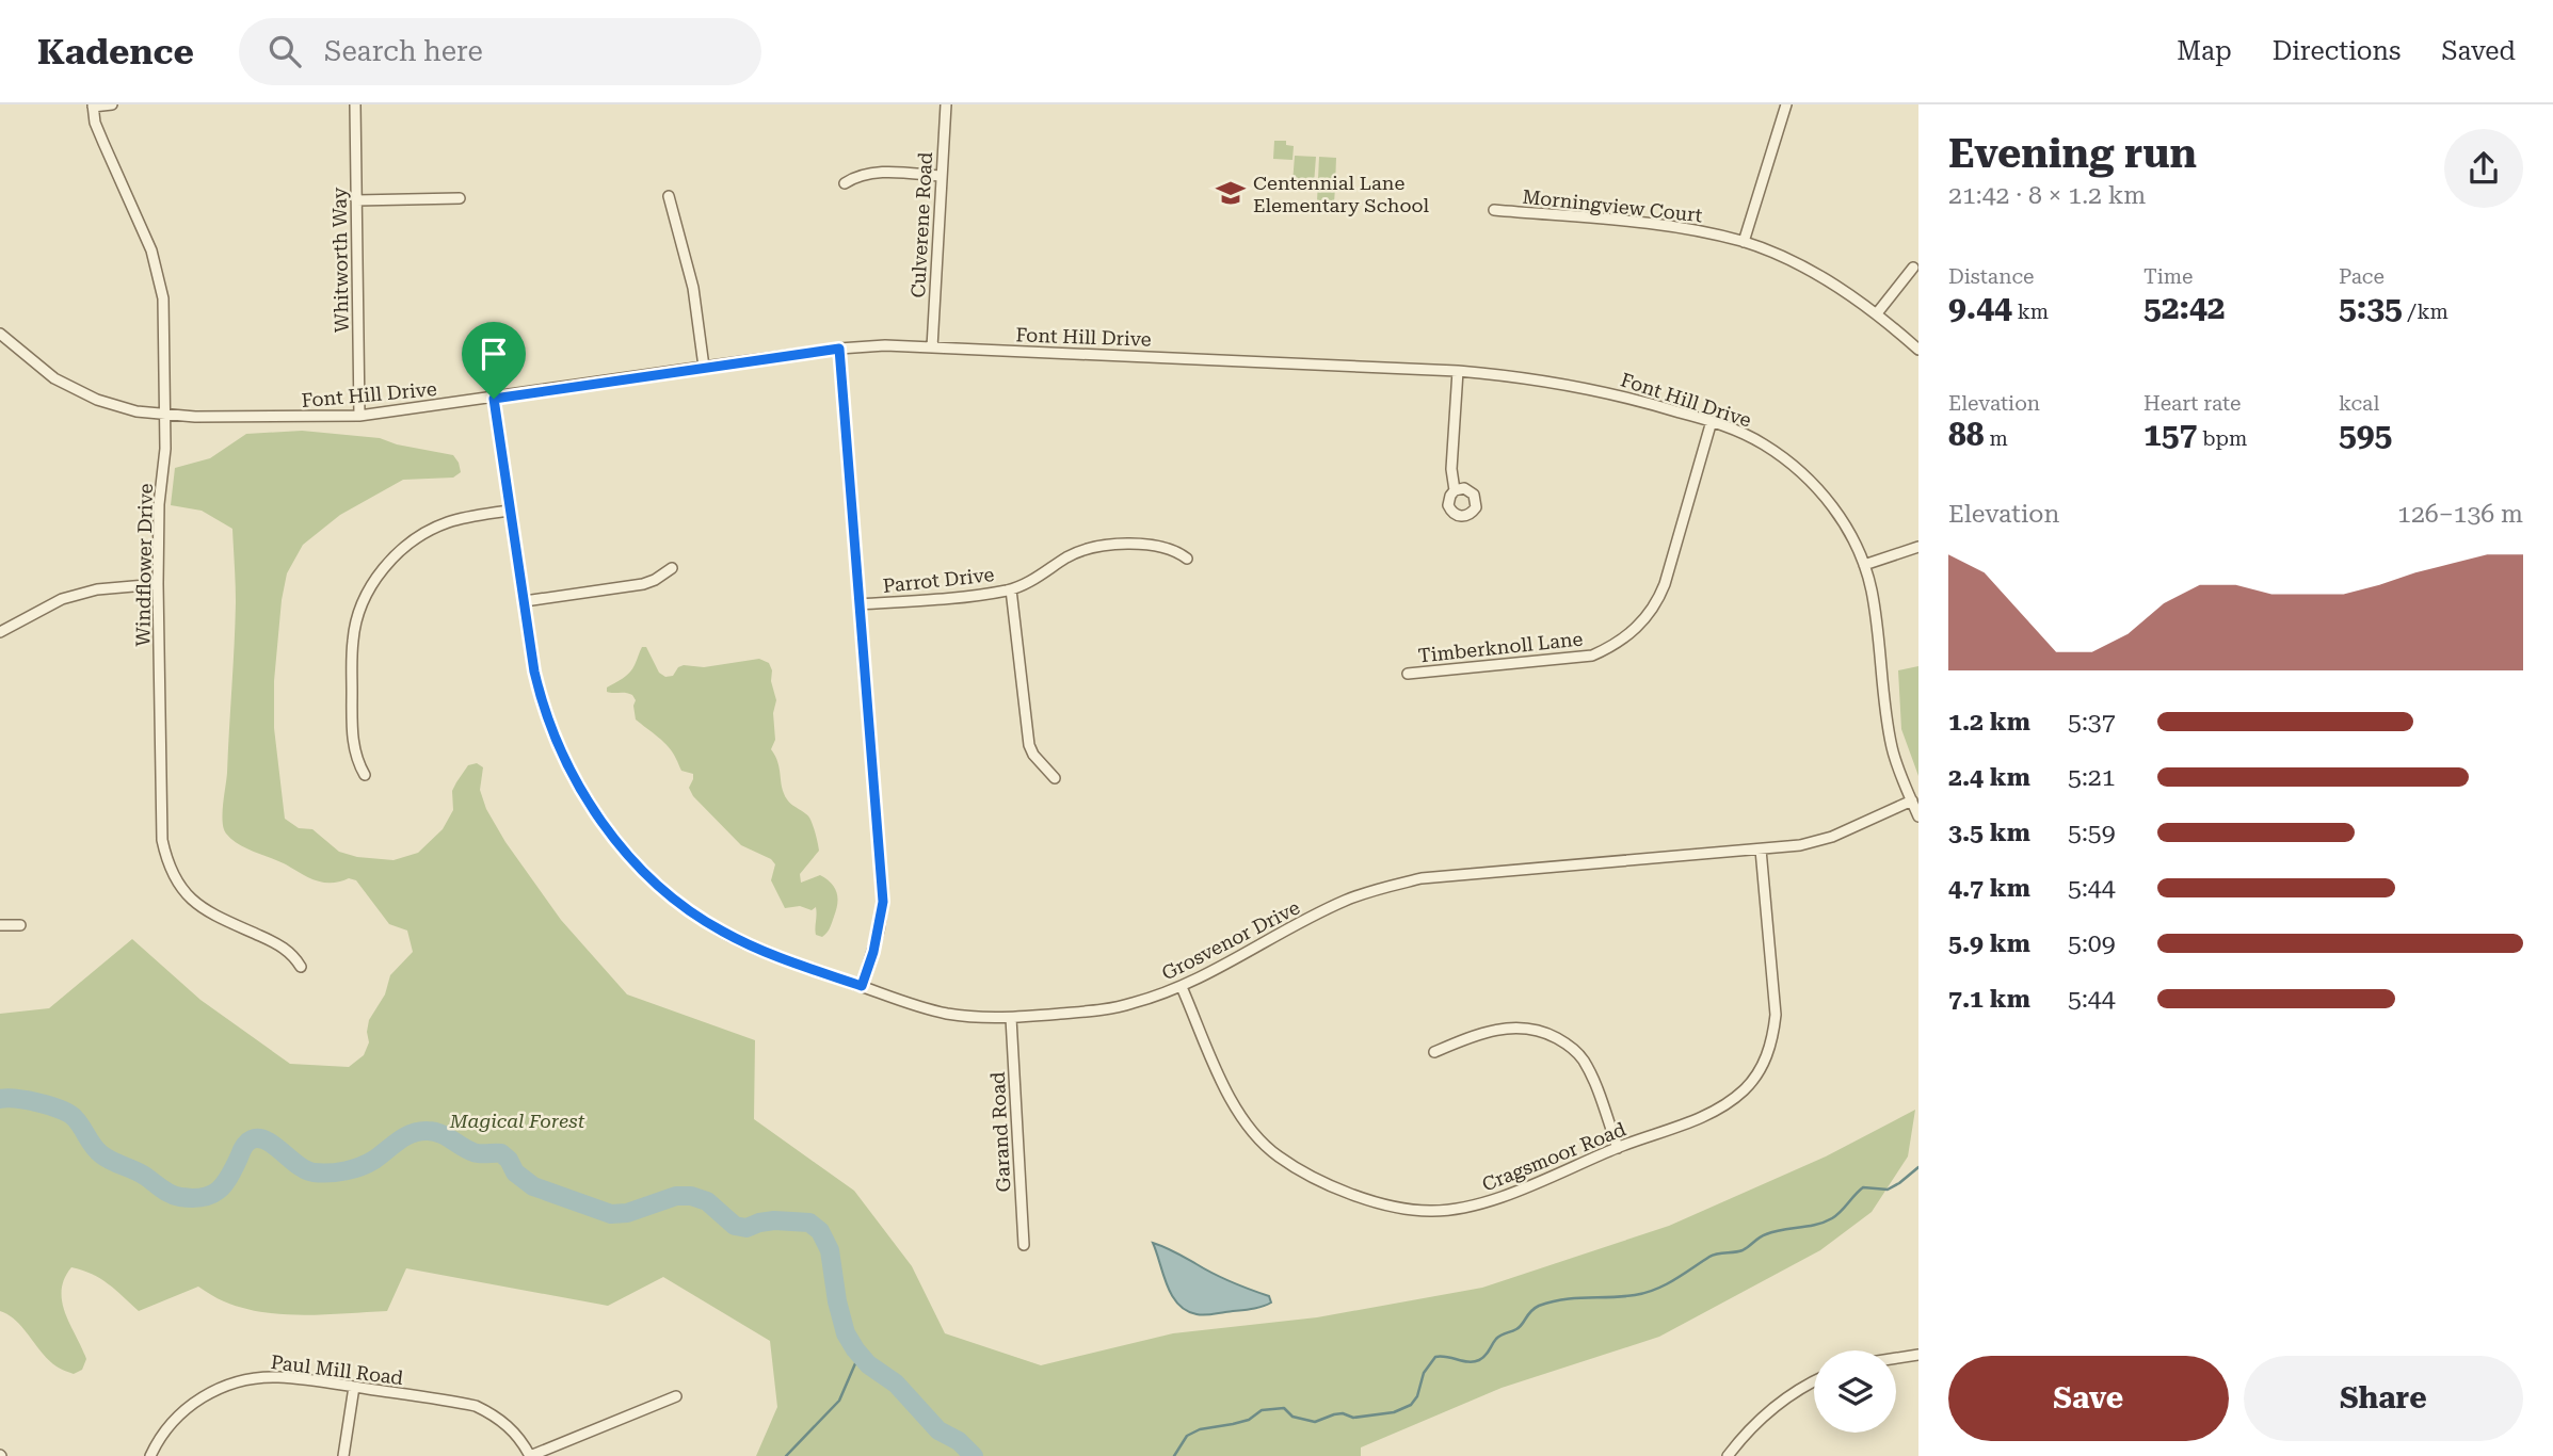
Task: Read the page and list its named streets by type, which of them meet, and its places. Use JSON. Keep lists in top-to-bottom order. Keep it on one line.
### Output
{"streets":{"street":["Morningview Court","Culverene Road","Whitworth Way","Font Hill Drive","Windflower Drive","Parrot Drive","Timberknoll Lane","Grosvenor Drive","Garand Road","Cragsmoor Road","Paul Mill Road"]},"crossings":[["Culverene Road","Font Hill Drive"],["Whitworth Way","Font Hill Drive"],["Font Hill Drive","Windflower Drive"],["Font Hill Drive","Timberknoll Lane"],["Font Hill Drive","Grosvenor Drive"],["Grosvenor Drive","Garand Road"],["Grosvenor Drive","Cragsmoor Road"]],"parks":["Magical Forest"],"places":{"school or university":["Centennial Lane Elementary School"]},"page":{"header":"Kadence","search":"Search here","nav":["Map","Directions","Saved"],"heading":["Evening run","21:42 · 8 × 1.2 km"],"stats":[["Distance","9.44 km"],["Time","52:42"],["Pace","5:35 /km"],["Elevation","88 m"],["Heart rate","157 bpm"],["kcal","595"]],"chart":["Elevation","126–136 m"],"list":[{"name":"1.2 km","note":"5:37"},{"name":"2.4 km","note":"5:21"},{"name":"3.5 km","note":"5:59"},{"name":"4.7 km","note":"5:44"},{"name":"5.9 km","note":"5:09"},{"name":"7.1 km","note":"5:44"}],"buttons":["Save","Share"]}}
